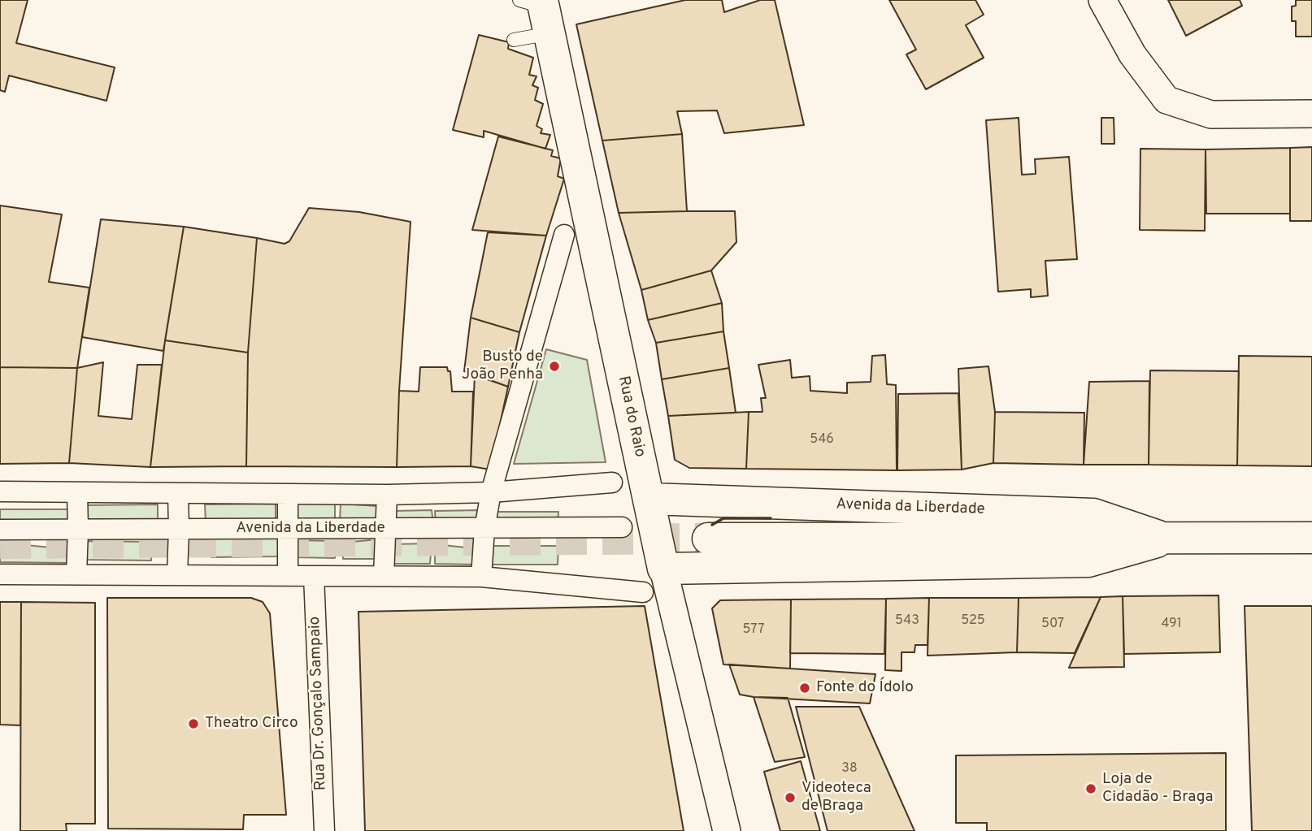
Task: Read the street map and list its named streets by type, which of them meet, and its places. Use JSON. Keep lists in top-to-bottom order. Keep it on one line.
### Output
{"streets":{"street":["Rua do Raio","Avenida da Liberdade","Rua Dr. Gonçalo Sampaio"]},"crossings":[["Rua do Raio","Avenida da Liberdade"]],"places":["Busto de João Penha","Fonte do Ídolo","Theatro Circo","Loja de Cidadão - Braga","Videoteca de Braga"],"house_numbers":["546","543","525","507","491","577","38"]}
